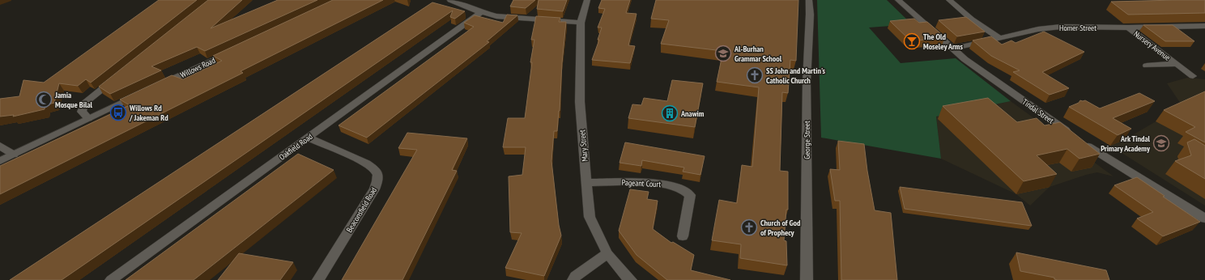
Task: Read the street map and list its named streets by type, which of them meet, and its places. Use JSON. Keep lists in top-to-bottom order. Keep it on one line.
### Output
{"streets":{"street":["Homer Street","Nursery Avenue","Willows Road","Tindal Street","George Street","Mary Street","Oakfield Road","Pageant Court","Beaconsfield Road"]},"crossings":[["Homer Street","Nursery Avenue"],["Homer Street","Tindal Street"],["Mary Street","Pageant Court"],["Oakfield Road","Beaconsfield Road"]],"places":{"bar":["The Old Moseley Arms"],"school or university":["Al-Burhan Grammar School","Ark Tindal Primary Academy"],"church":["SS John and Martin's Catholic Church","Church of God of Prophecy"],"mosque":["Jamia Mosque Bilal"],"bus stop":["Willows Rd / Jakeman Rd"],"building":["Anawim"]}}
